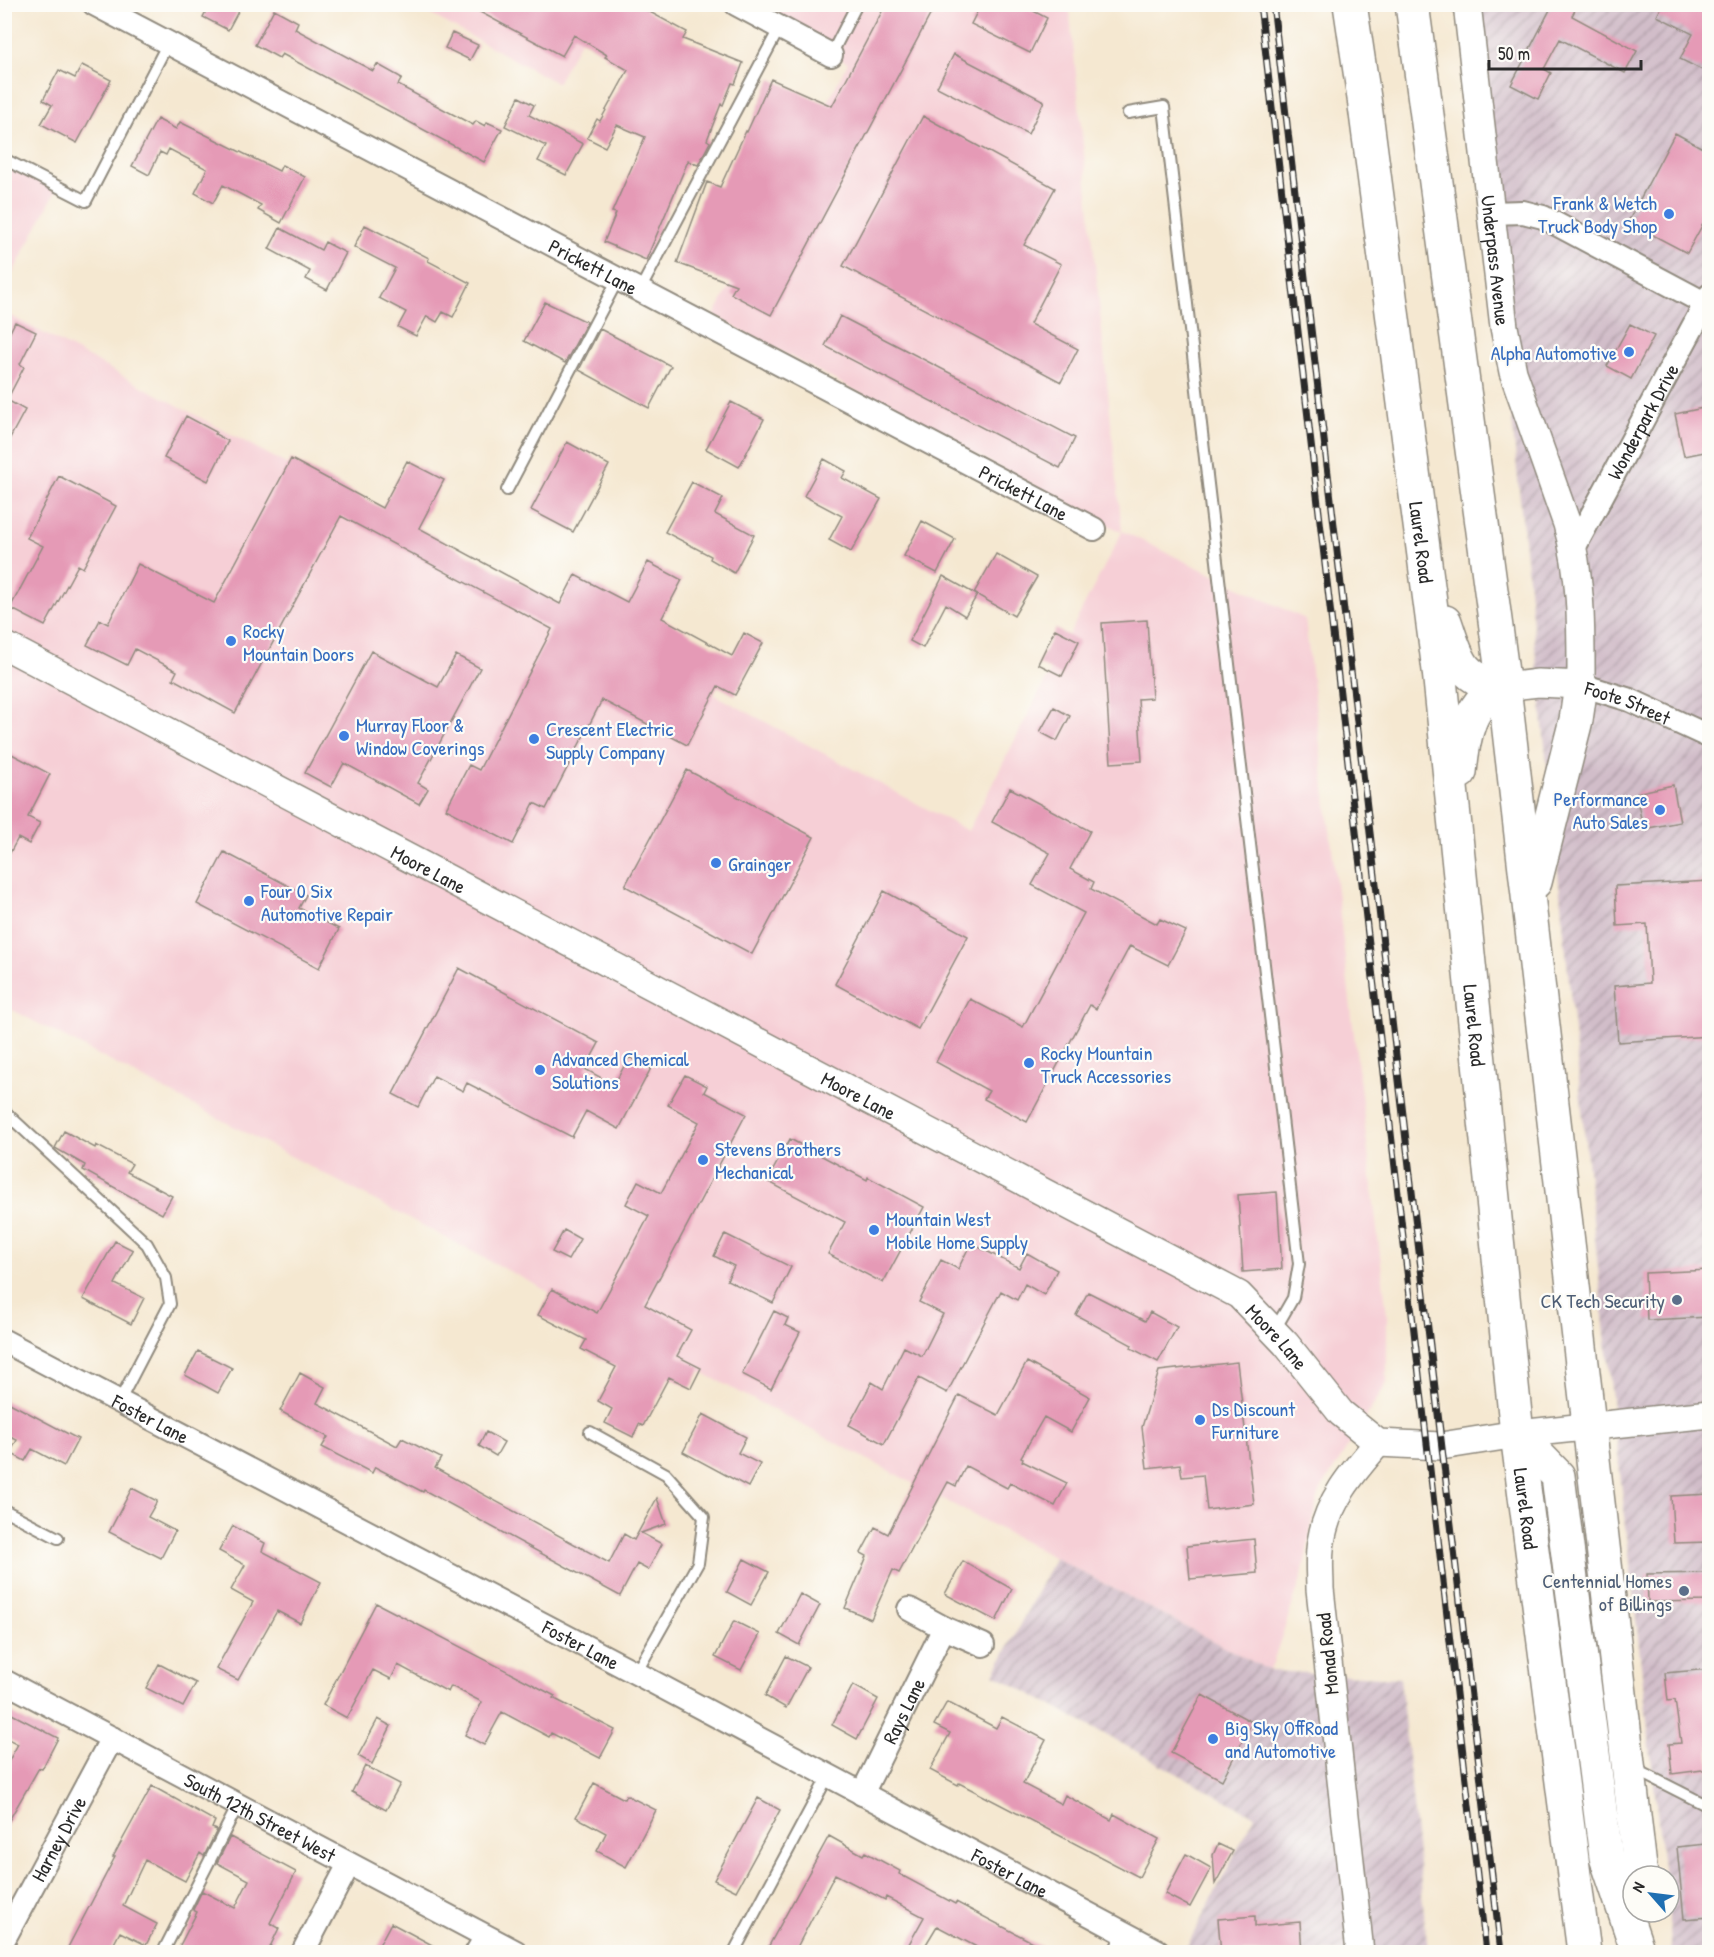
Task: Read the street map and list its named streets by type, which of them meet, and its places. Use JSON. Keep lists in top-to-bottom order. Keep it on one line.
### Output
{"streets":{"main road":["Laurel Road"],"street":["Underpass Avenue","Prickett Lane","Wonderpark Drive","Foote Street","Moore Lane","Foster Lane","Monad Road","Rays Lane","South 12th Street West","Harney Drive"]},"crossings":[["Underpass Avenue","Wonderpark Drive"],["Underpass Avenue","Foote Street"],["Moore Lane","Monad Road"],["Foster Lane","Rays Lane"],["South 12th Street West","Harney Drive"]],"places":["Frank & Wetch Truck Body Shop","Alpha Automotive","Rocky Mountain Doors","Murray Floor & Window Coverings","Crescent Electric Supply Company","Performance Auto Sales","Grainger","Four 0 Six Automotive Repair","Rocky Mountain Truck Accessories","Advanced Chemical Solutions","Stevens Brothers Mechanical","Mountain West Mobile Home Supply","CK Tech Security","Ds Discount Furniture","Centennial Homes of Billings","Big Sky OffRoad and Automotive"],"scale_bar":"50 m","north":"top left"}
